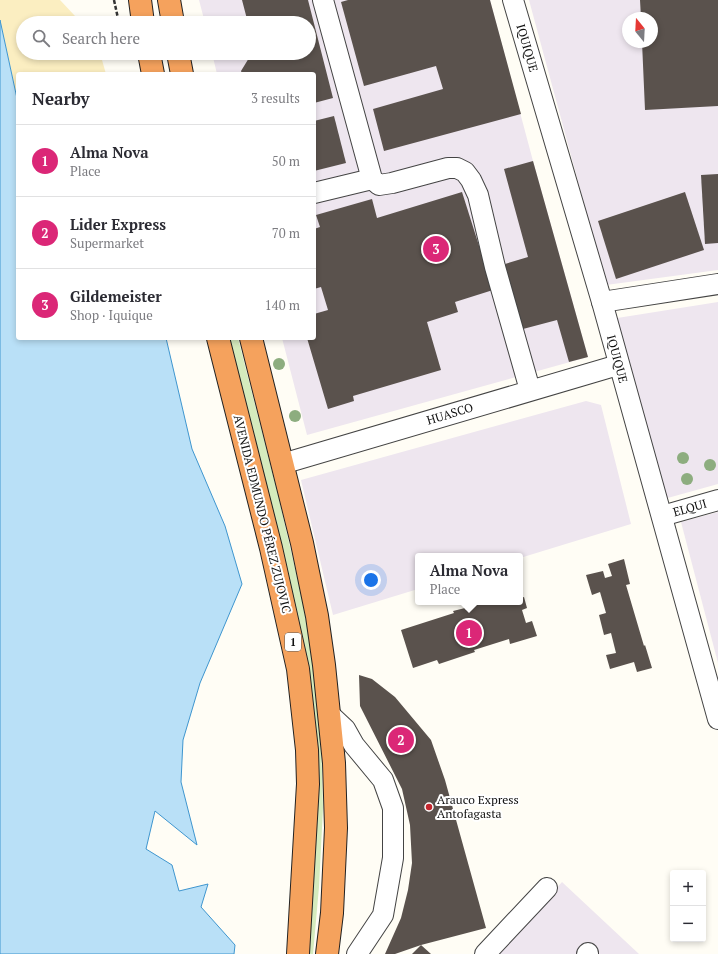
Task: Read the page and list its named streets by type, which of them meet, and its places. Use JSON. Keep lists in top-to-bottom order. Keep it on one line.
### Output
{"streets":{"highway":["AVENIDA EDMUNDO PÉREZ ZUJOVIC","1"],"street":["IQUIQUE","HUASCO","ELQUI"]},"crossings":[["IQUIQUE","HUASCO"],["IQUIQUE","ELQUI"]],"places":["Arauco Express Antofagasta"],"north":"top","page":{"search":"Search here","heading":["Nearby","3 results"],"list":[{"mark":"1","name":"Alma Nova","note":"Place","value":"50 m"},{"mark":"2","name":"Lider Express","note":"Supermarket","value":"70 m"},{"mark":"3","name":"Gildemeister","note":"Shop · Iquique","value":"140 m"}],"pins":["3","1","2"],"popup":["Alma Nova","Place"],"map_buttons":["+","−"]}}
